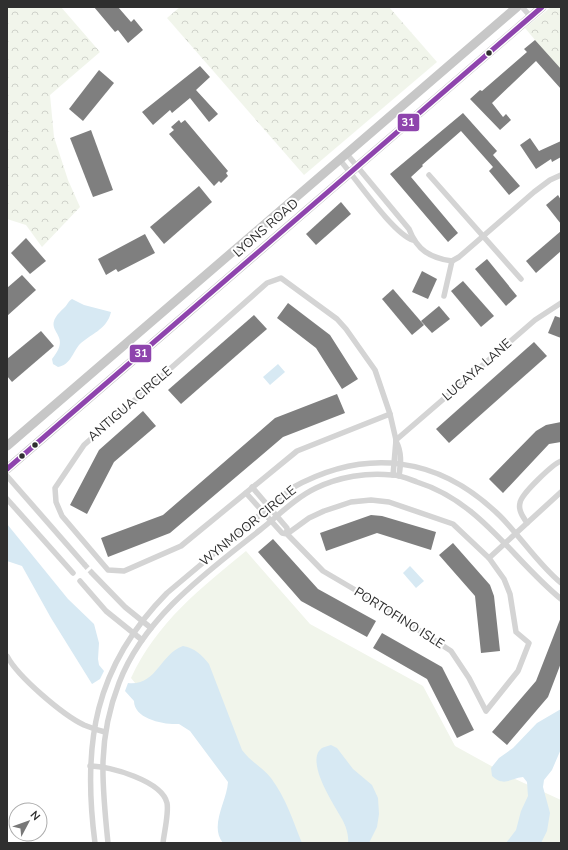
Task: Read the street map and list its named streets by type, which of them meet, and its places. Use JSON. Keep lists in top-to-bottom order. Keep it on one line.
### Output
{"streets":{"main road":["LYONS ROAD"],"street":["LUCAYA LANE","ANTIGUA CIRCLE","WYNMOOR CIRCLE","PORTOFINO ISLE"]},"crossings":[["LUCAYA LANE","ANTIGUA CIRCLE"],["ANTIGUA CIRCLE","WYNMOOR CIRCLE"],["WYNMOOR CIRCLE","PORTOFINO ISLE"]],"lines":["transit line 31"],"north":"top right"}
